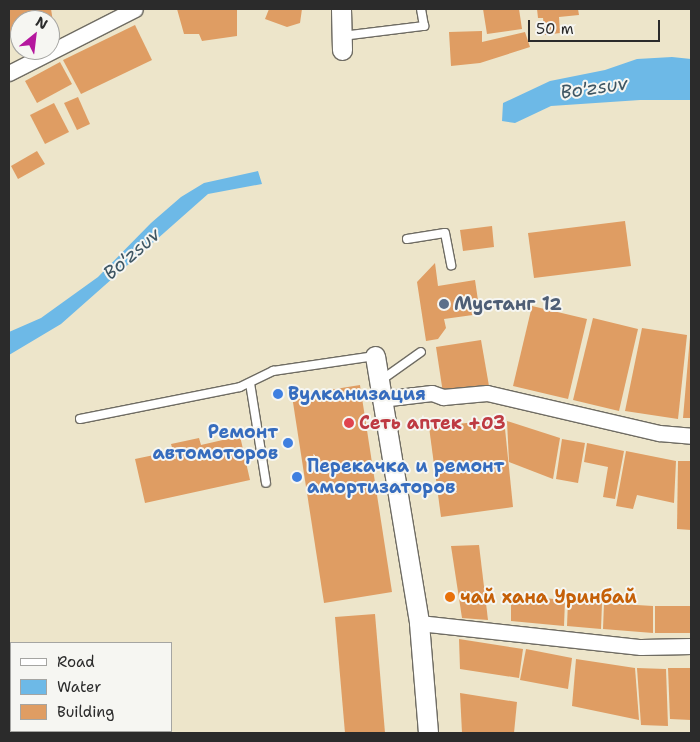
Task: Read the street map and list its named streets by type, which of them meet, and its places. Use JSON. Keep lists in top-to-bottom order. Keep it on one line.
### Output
{"water":["Bo'zsuv"],"places":["Мустанг 12","Вулканизация","Сеть аптек +03","Ремонт автомоторов","Перекачка и ремонт амортизаторов","чай хана Уринбай"],"legend":["Road","Water","Building"],"scale_bar":"50 m","north":"top right"}
